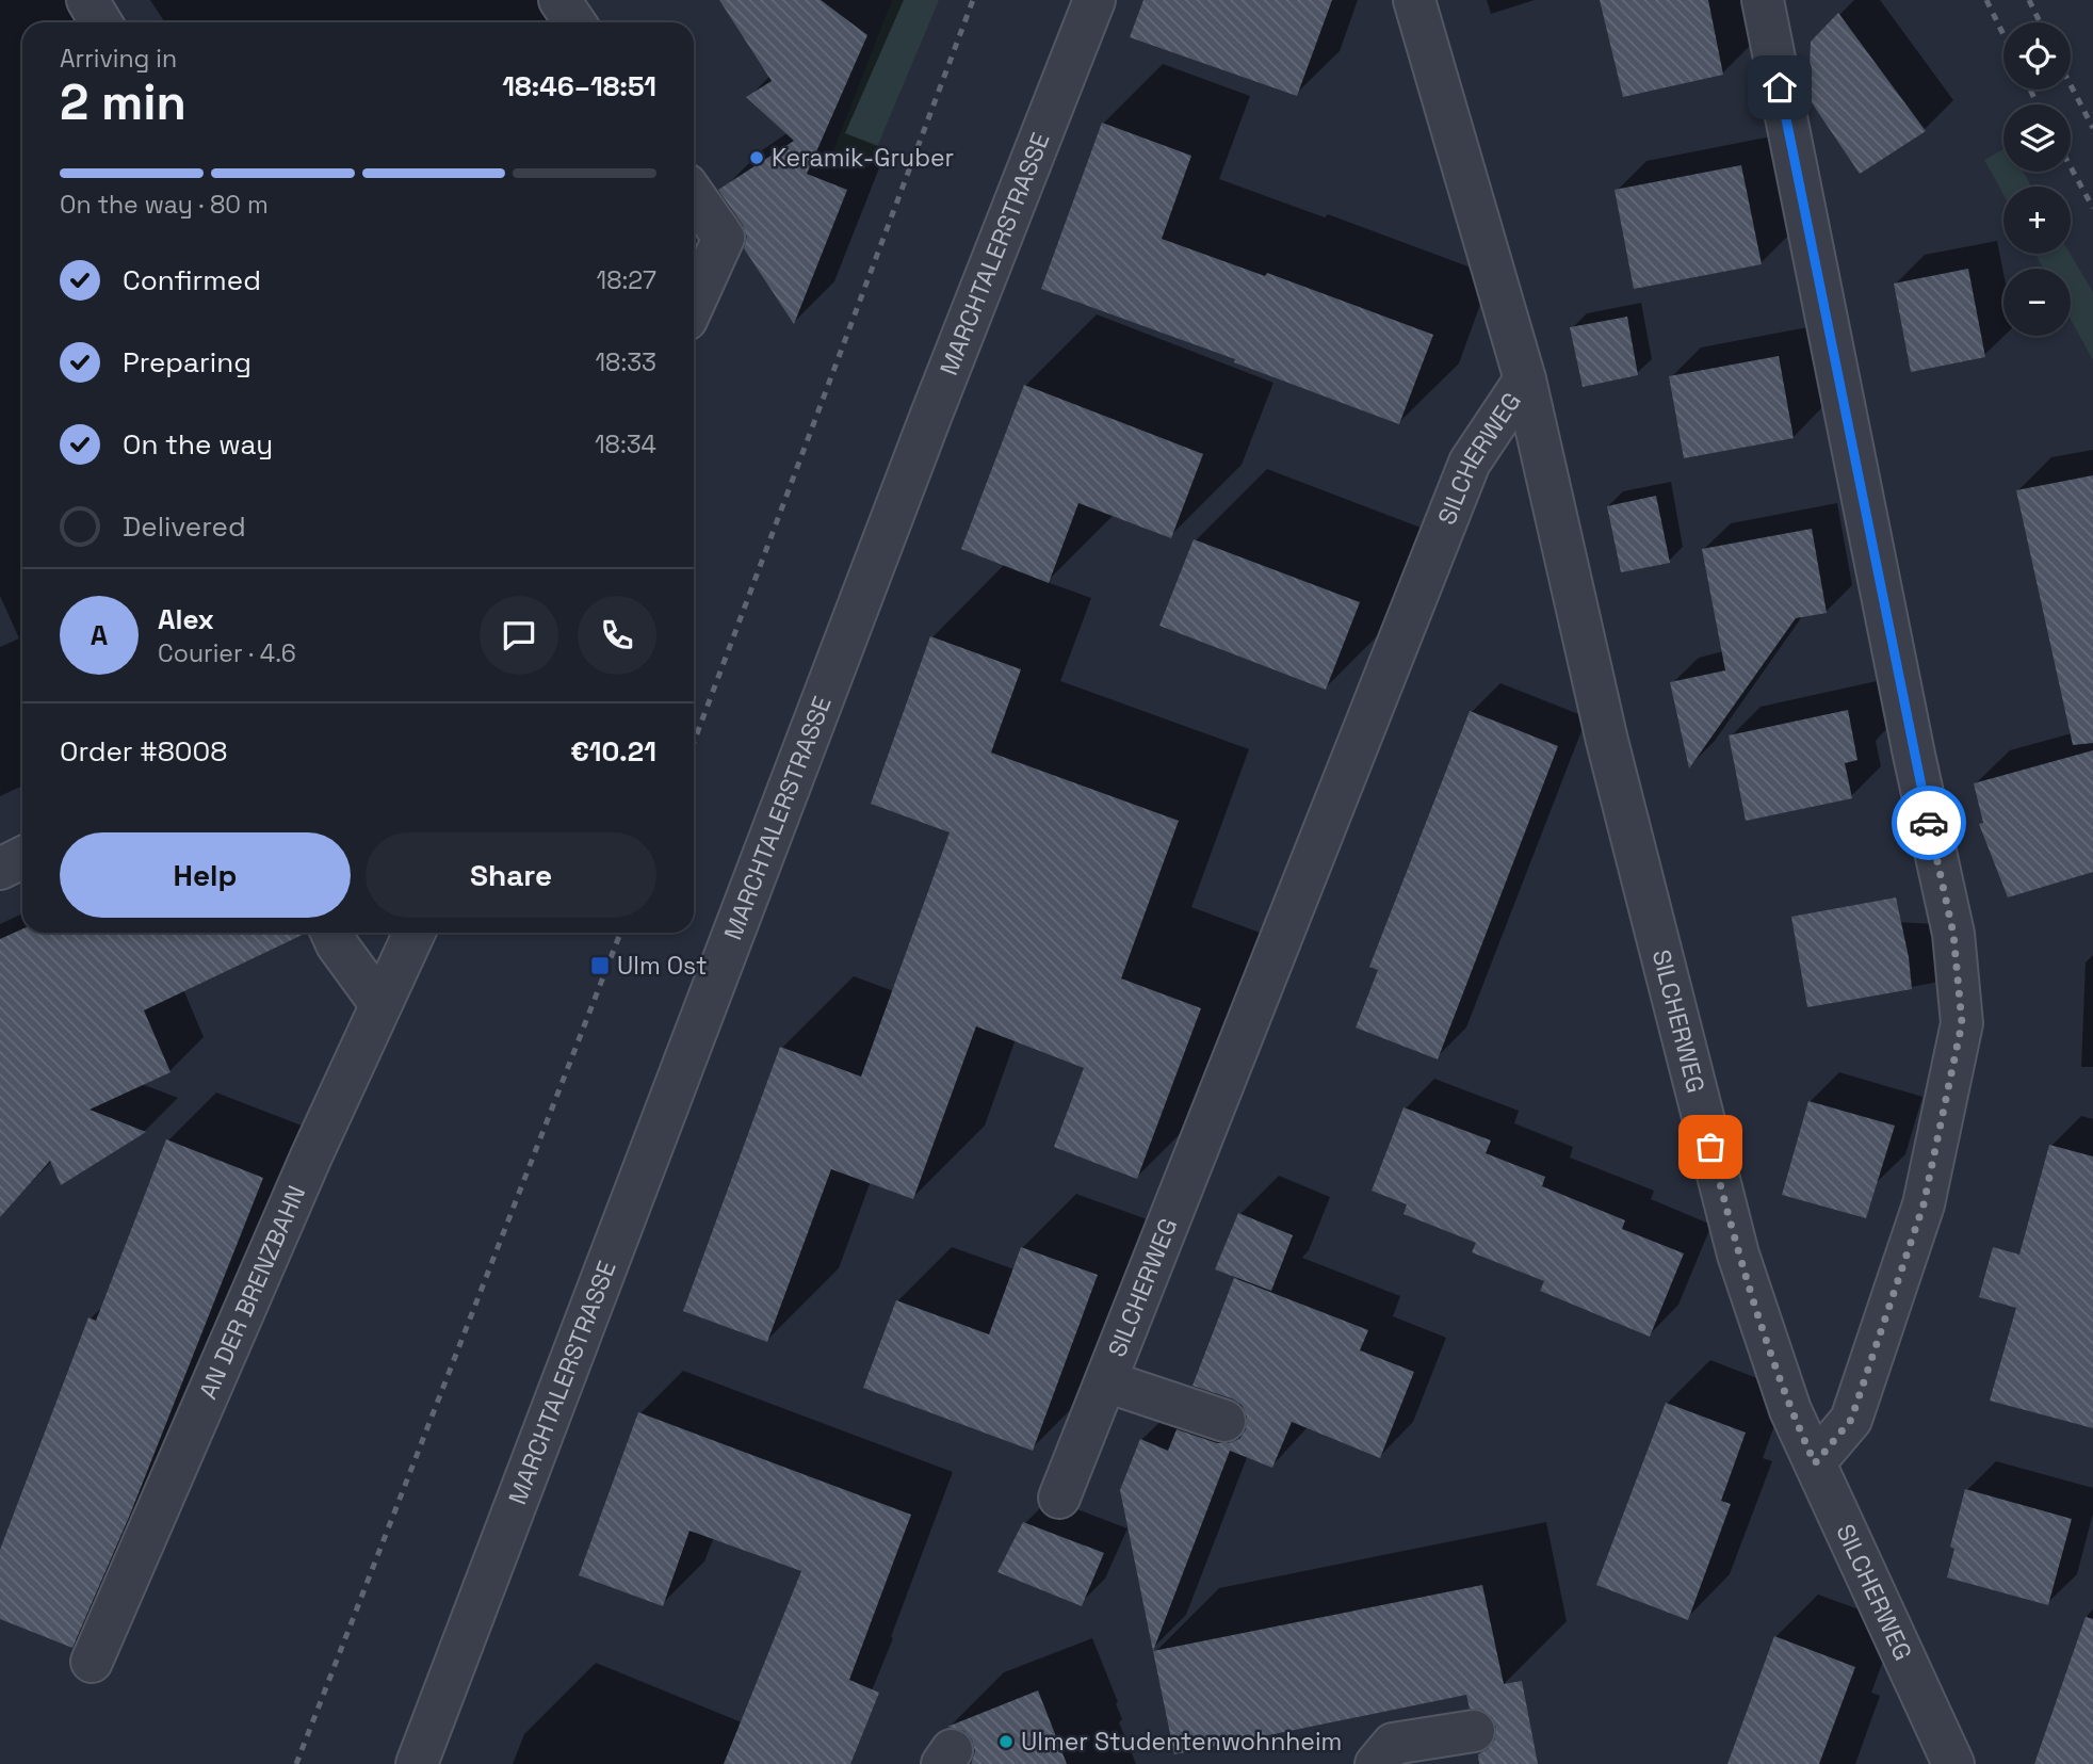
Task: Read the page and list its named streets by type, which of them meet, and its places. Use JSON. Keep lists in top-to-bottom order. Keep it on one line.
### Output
{"streets":{"street":["MARCHTALERSTRASSE","SILCHERWEG","AN DER BRENZBAHN"]},"places":{"other":["Keramik-Gruber","Ulmer Studentenwohnheim"],"transit":["Ulm Ost"]},"page":{"map_buttons":["+","−"],"heading":["2 min","Arriving in","18:46–18:51"],"panel":["Alex","Courier · 4.6","Order #8008","€10.21"],"bar":"On the way · 80 m","list":[["Confirmed","18:27"],["Preparing","18:33"],["On the way","18:34"],"Delivered"],"round":"A","buttons":["Help","Share"]}}
